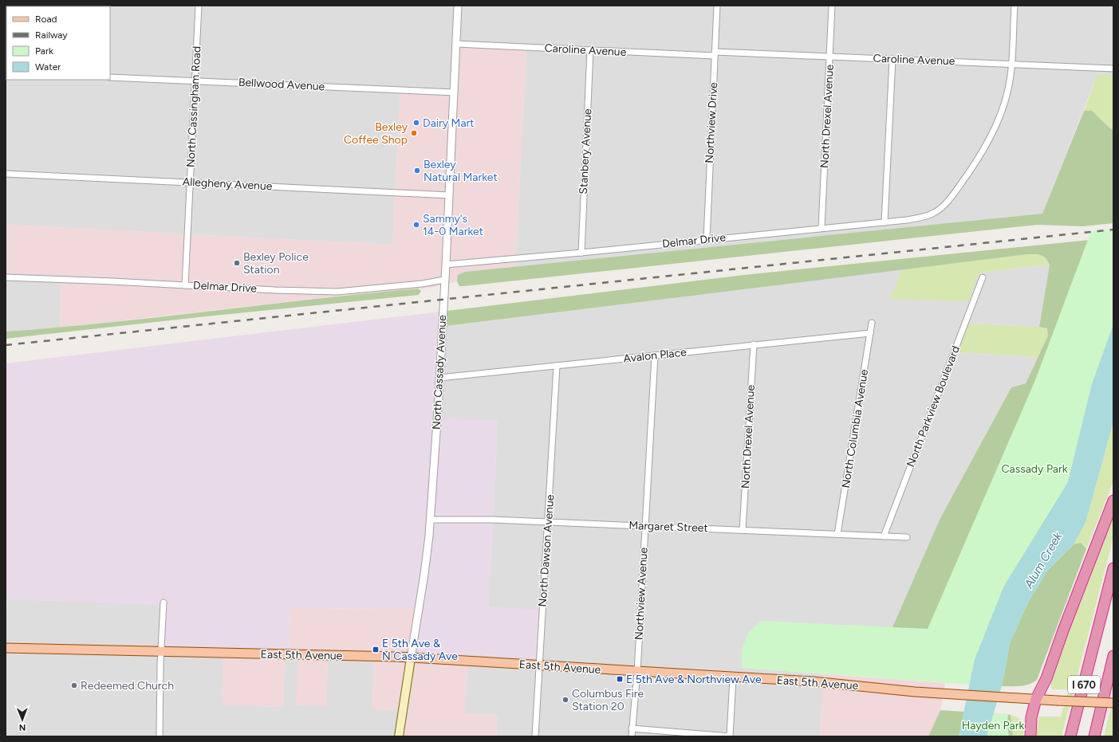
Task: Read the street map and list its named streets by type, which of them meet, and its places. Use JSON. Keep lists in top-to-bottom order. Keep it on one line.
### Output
{"streets":{"highway":["I 670"],"main road":["North Cassady Avenue","East 5th Avenue"],"street":["Caroline Avenue","Bellwood Avenue","North Cassingham Road","North Drexel Avenue","Northview Drive","Stanbery Avenue","Allegheny Avenue","Delmar Drive","Avalon Place","North Parkview Boulevard","North Columbia Avenue","Margaret Street","North Dawson Avenue","Northview Avenue"]},"crossings":[["Caroline Avenue","North Drexel Avenue"],["Caroline Avenue","Northview Drive"],["Caroline Avenue","Stanbery Avenue"],["Caroline Avenue","Delmar Drive"],["Caroline Avenue","North Cassady Avenue"],["Bellwood Avenue","North Cassingham Road"],["Bellwood Avenue","North Cassady Avenue"],["North Cassingham Road","Allegheny Avenue"],["North Cassingham Road","Delmar Drive"],["North Drexel Avenue","Delmar Drive"],["North Drexel Avenue","Avalon Place"],["North Drexel Avenue","Margaret Street"],["Northview Drive","Delmar Drive"],["Stanbery Avenue","Delmar Drive"],["Allegheny Avenue","North Cassady Avenue"],["Delmar Drive","North Cassady Avenue"],["Avalon Place","North Cassady Avenue"],["Avalon Place","North Columbia Avenue"],["Avalon Place","North Dawson Avenue"],["Avalon Place","Northview Avenue"],["North Cassady Avenue","Margaret Street"],["North Cassady Avenue","East 5th Avenue"],["North Parkview Boulevard","Margaret Street"],["North Columbia Avenue","Margaret Street"],["Margaret Street","North Dawson Avenue"],["Margaret Street","Northview Avenue"],["North Dawson Avenue","East 5th Avenue"],["Northview Avenue","East 5th Avenue"]],"water":["Alum Creek"],"parks":["Cassady Park","Hayden Park"],"places":{"other":["Dairy Mart","Bexley Coffee Shop","Bexley Natural Market","Sammy's 14-0 Market","Bexley Police Station","Redeemed Church","Columbus Fire Station 20"],"transit":["E 5th Ave & N Cassady Ave","E 5th Ave & Northview Ave"]},"legend":["Road","Railway","Park","Water"],"north":"bottom"}
